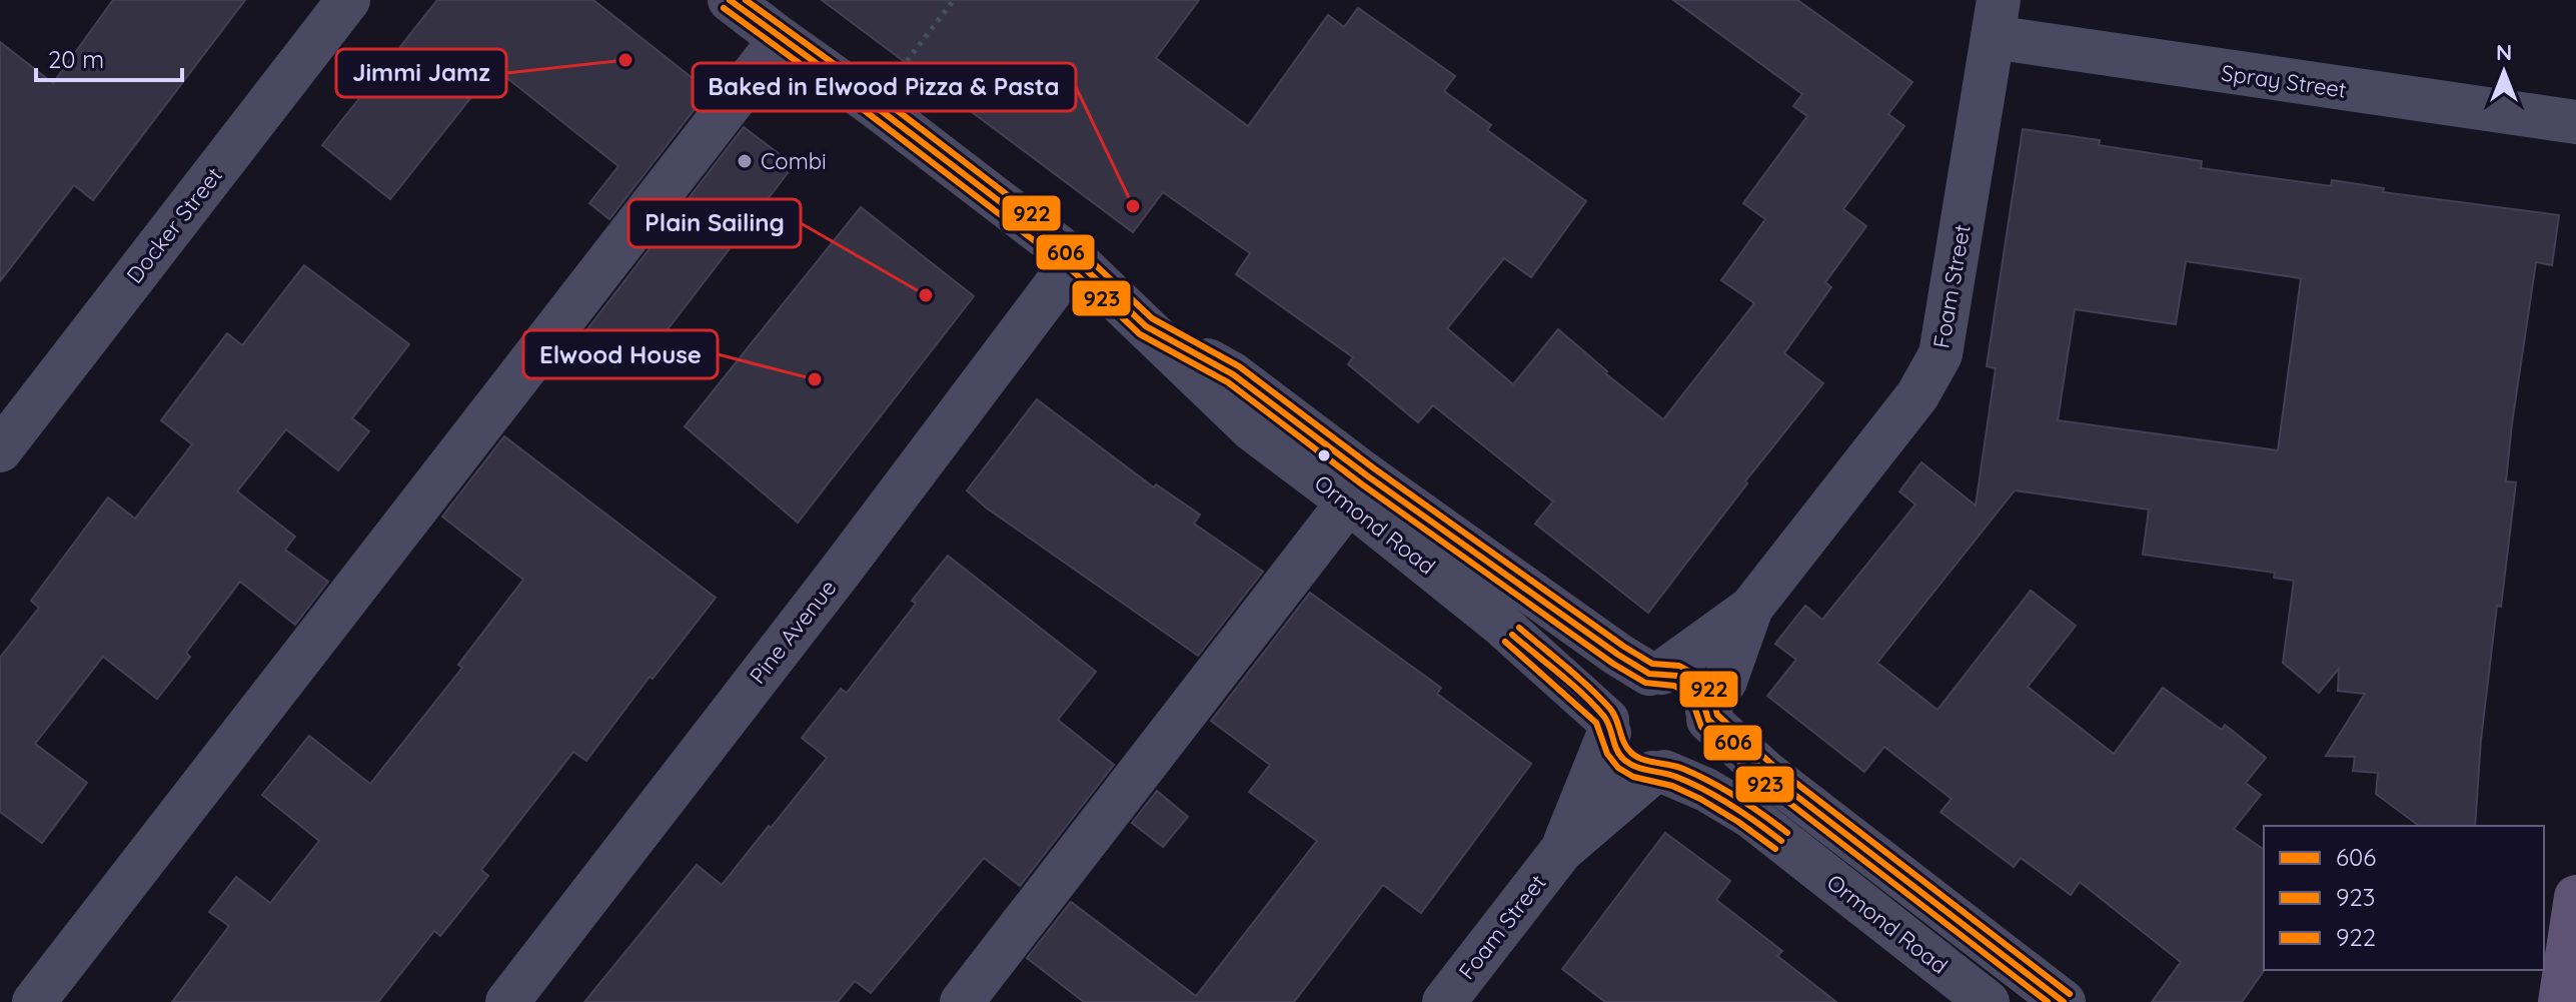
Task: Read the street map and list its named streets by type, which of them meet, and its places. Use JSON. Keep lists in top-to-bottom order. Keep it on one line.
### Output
{"streets":{"street":["Spray Street","Docker Street","Foam Street","Ormond Road","Pine Avenue"]},"crossings":[["Spray Street","Foam Street"],["Foam Street","Ormond Road"],["Ormond Road","Pine Avenue"]],"places":["Jimmi Jamz","Combi","Baked in Elwood Pizza & Pasta","Plain Sailing","Elwood House"],"lines":["transit line 606","transit line 922","transit line 923"],"legend":["606","923","922"],"scale_bar":"20 m","north":"top"}
